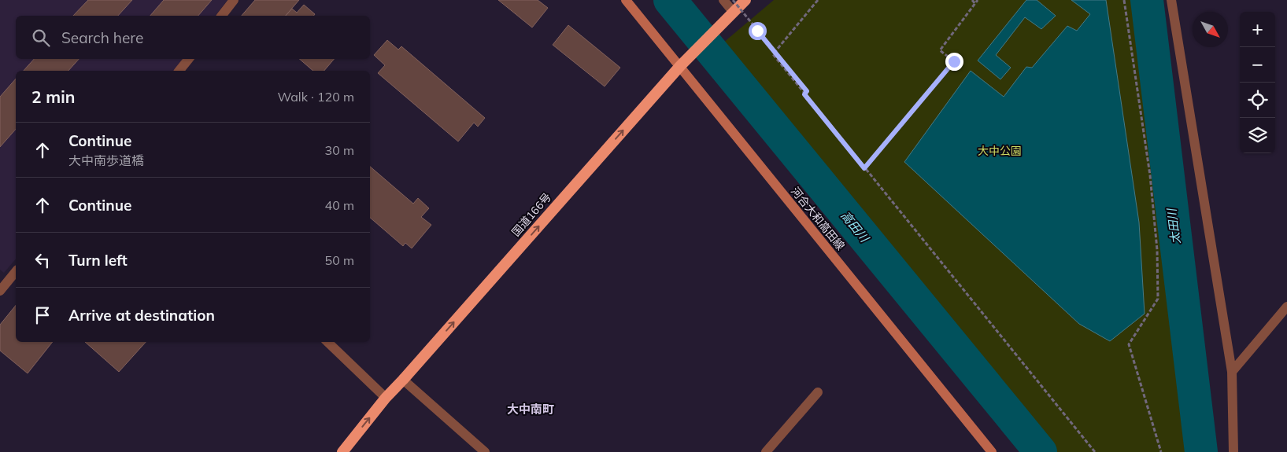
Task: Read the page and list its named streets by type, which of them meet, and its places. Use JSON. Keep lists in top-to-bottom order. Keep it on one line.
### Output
{"streets":{"highway":["国道166号"],"main road":["河合大和高田線"]},"crossings":[["国道166号","河合大和高田線"]],"one_way":["国道166号"],"districts":["大中南町"],"water":["高田川","太田川"],"parks":["大中公園"],"north":"bottom right","page":{"map_buttons":["+","−"],"search":"Search here","heading":["2 min","Walk · 120 m"],"list":[["Continue","大中南歩道橋","30 m"],["Continue","40 m"],["Turn left","50 m"],"Arrive at destination"]}}
